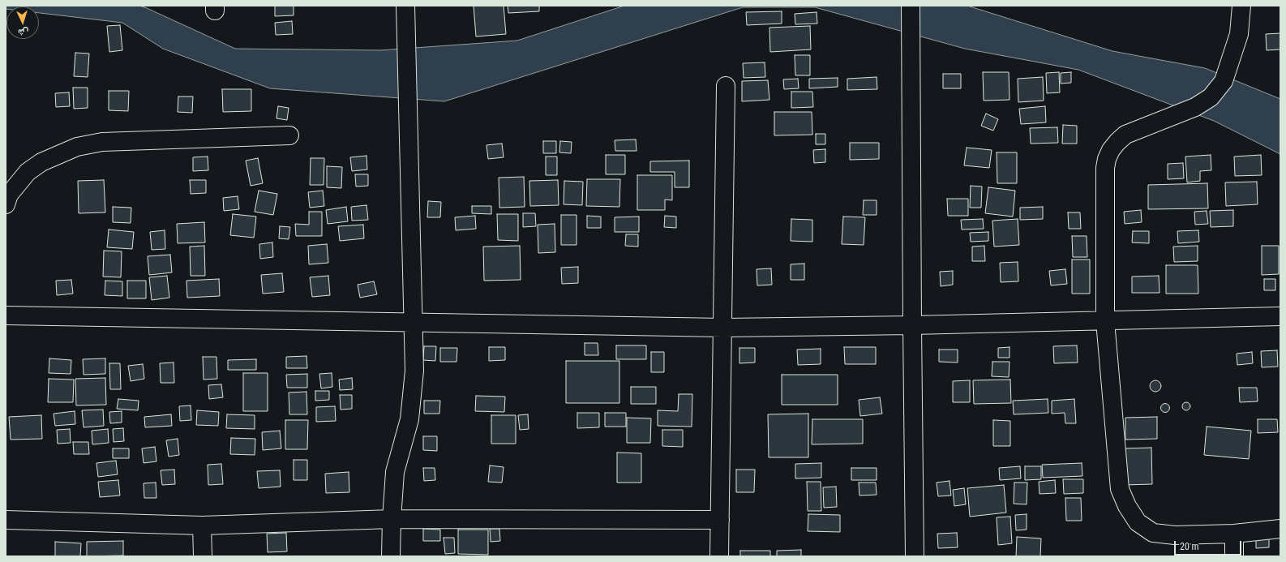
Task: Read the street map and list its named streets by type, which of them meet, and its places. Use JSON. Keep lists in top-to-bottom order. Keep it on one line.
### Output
{"scale_bar":"20 m","north":"bottom"}
